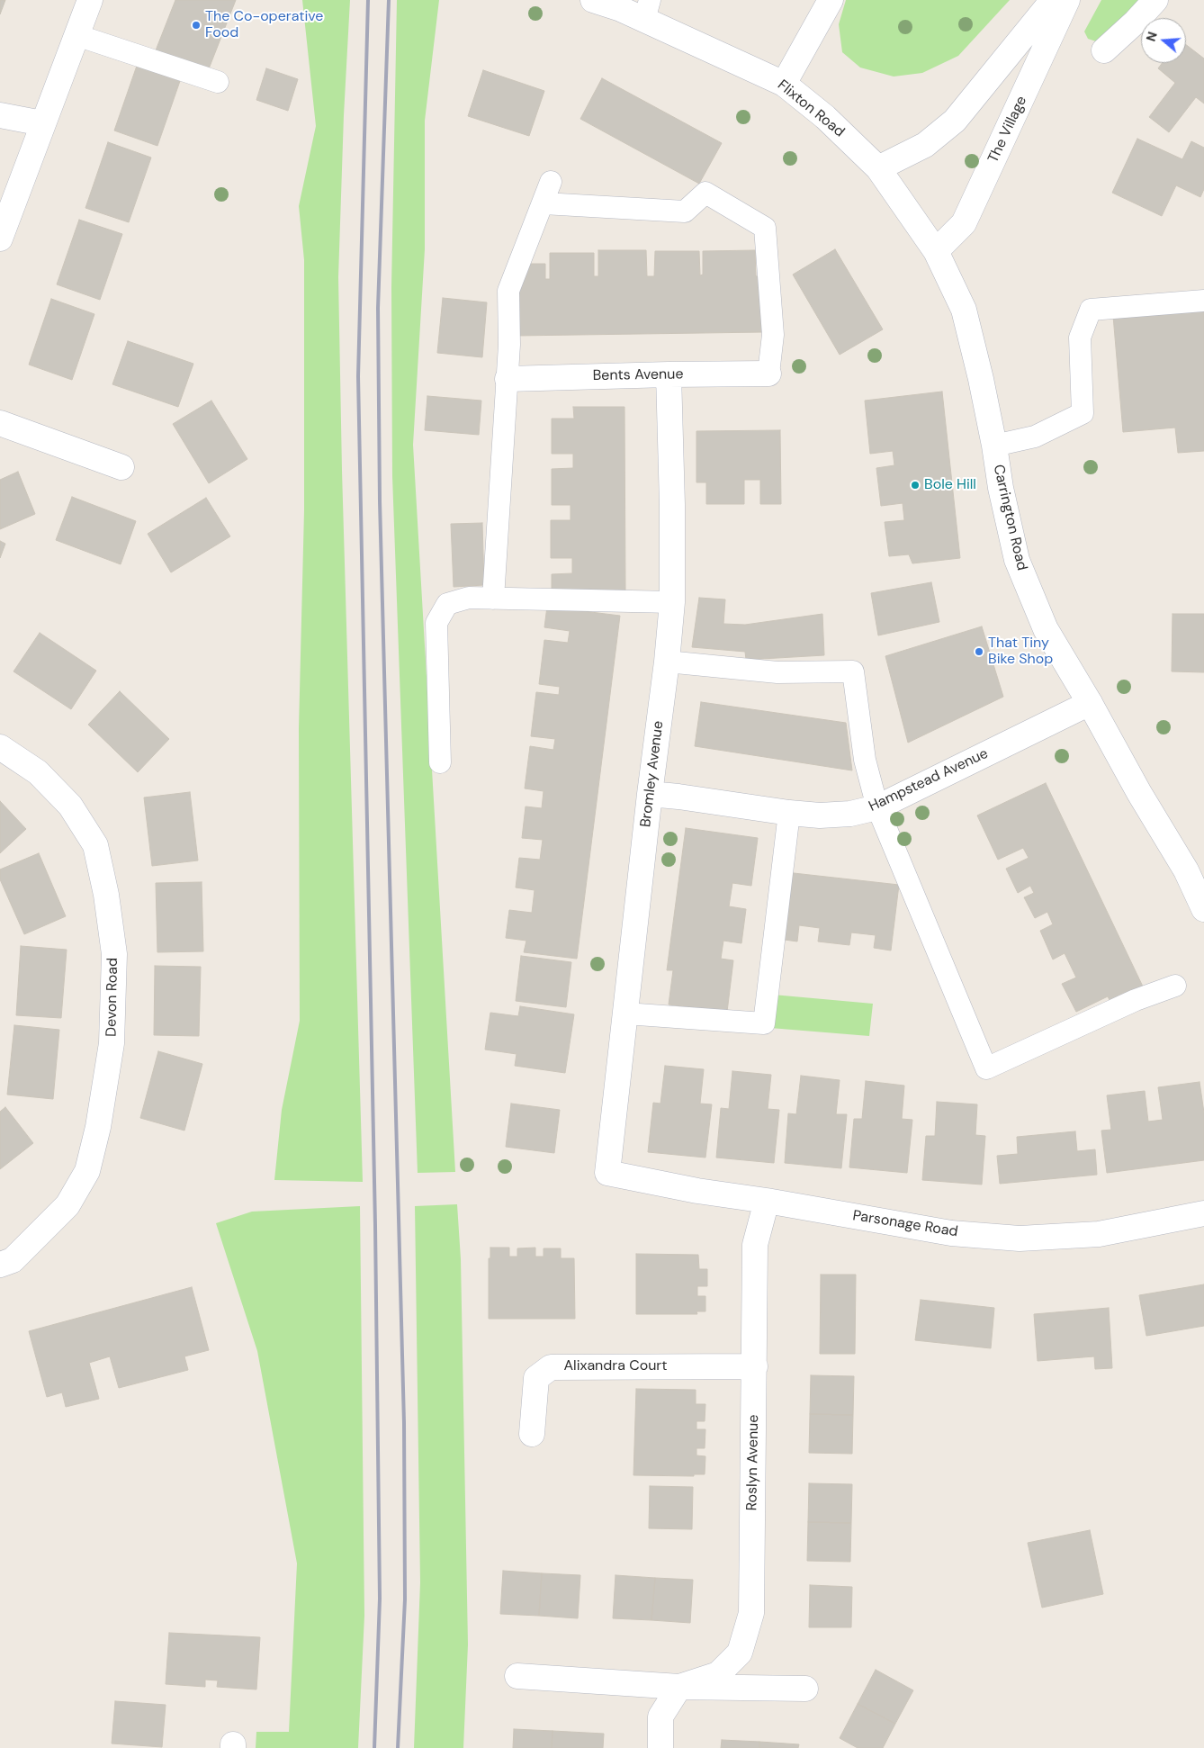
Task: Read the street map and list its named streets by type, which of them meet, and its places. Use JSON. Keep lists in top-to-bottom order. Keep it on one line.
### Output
{"streets":{"street":["Flixton Road","The Village","Bents Avenue","Carrington Road","Bromley Avenue","Hampstead Avenue","Devon Road","Parsonage Road","Alixandra Court","Roslyn Avenue"]},"crossings":[["Flixton Road","The Village"],["Flixton Road","Carrington Road"],["The Village","Carrington Road"],["Bents Avenue","Bromley Avenue"],["Carrington Road","Hampstead Avenue"],["Bromley Avenue","Hampstead Avenue"],["Bromley Avenue","Parsonage Road"],["Parsonage Road","Roslyn Avenue"],["Alixandra Court","Roslyn Avenue"]],"places":["The Co-operative Food","Bole Hill","That Tiny Bike Shop"],"north":"left"}
